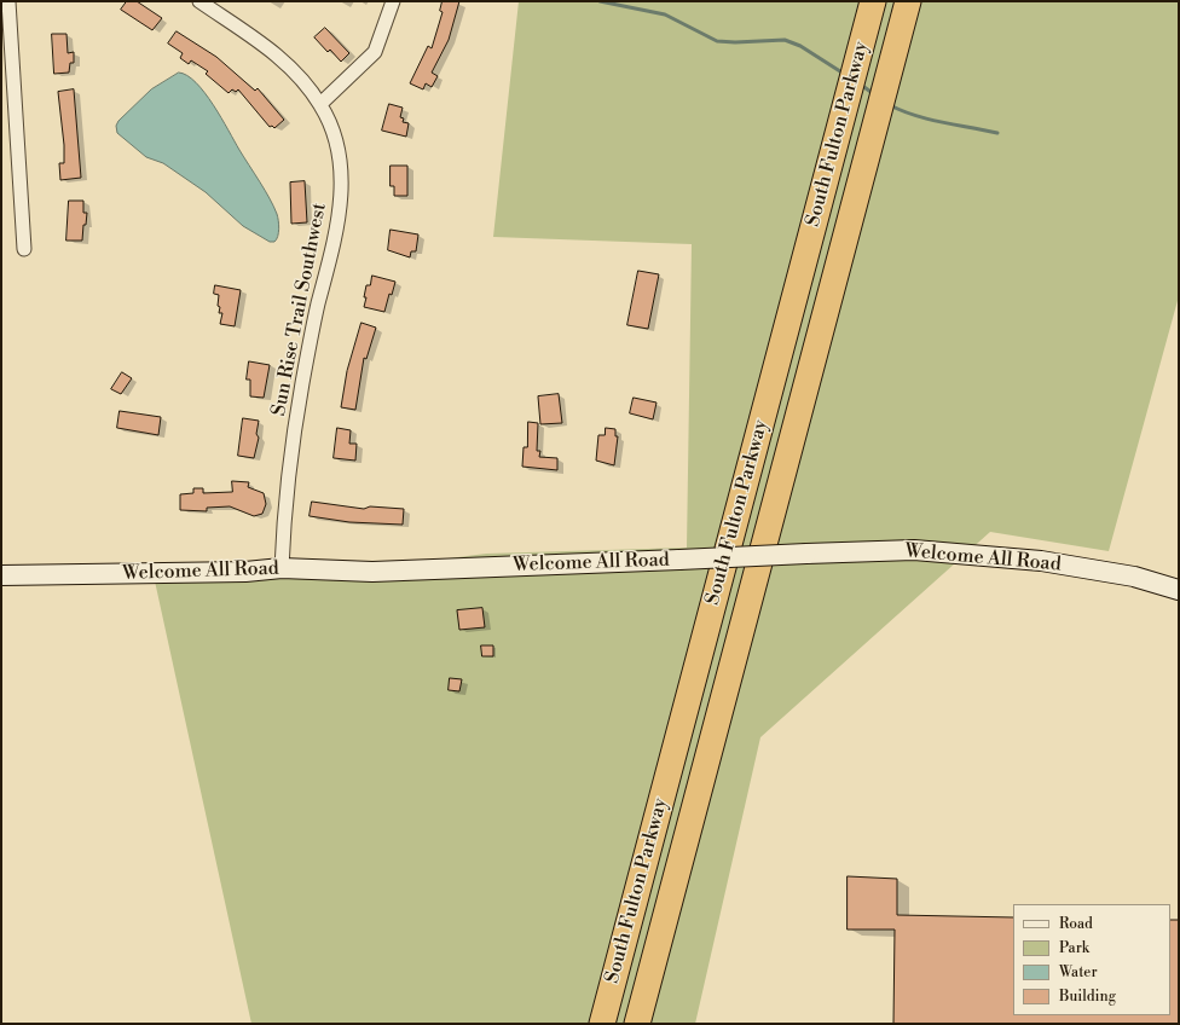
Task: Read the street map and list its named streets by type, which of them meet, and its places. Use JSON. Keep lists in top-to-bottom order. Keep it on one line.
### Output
{"streets":{"highway":["South Fulton Parkway"],"street":["Sun Rise Trail Southwest","Welcome All Road"]},"crossings":[["Sun Rise Trail Southwest","Welcome All Road"]],"legend":["Road","Park","Water","Building"]}
